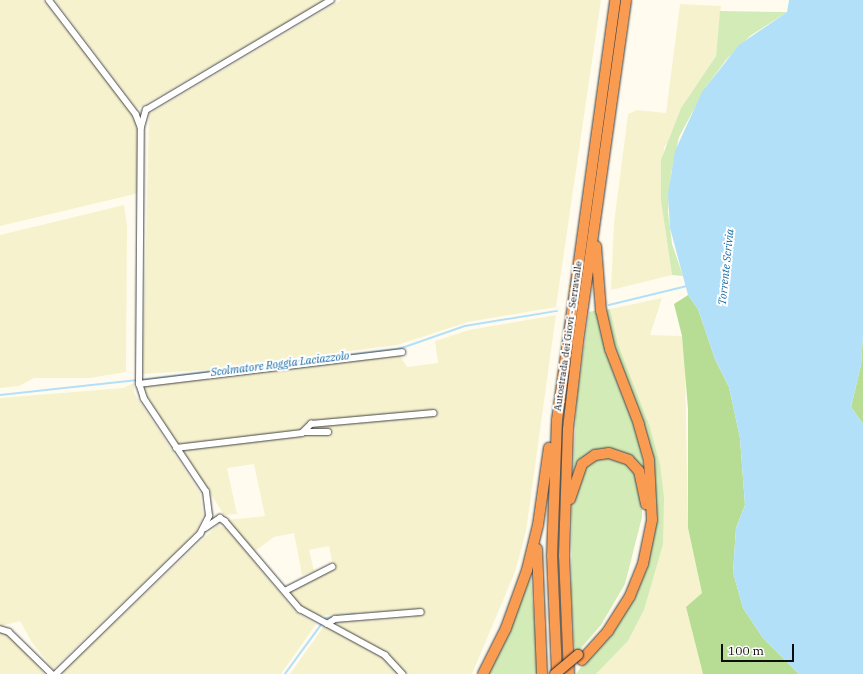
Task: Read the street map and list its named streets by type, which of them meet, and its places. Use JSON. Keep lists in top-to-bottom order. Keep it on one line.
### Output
{"streets":{"highway":["Autostrada dei Giovi - Serravalle"]},"water":["Torrente Scrivia","Scolmatore Roggia Laciazzolo"],"scale_bar":"100 m"}
